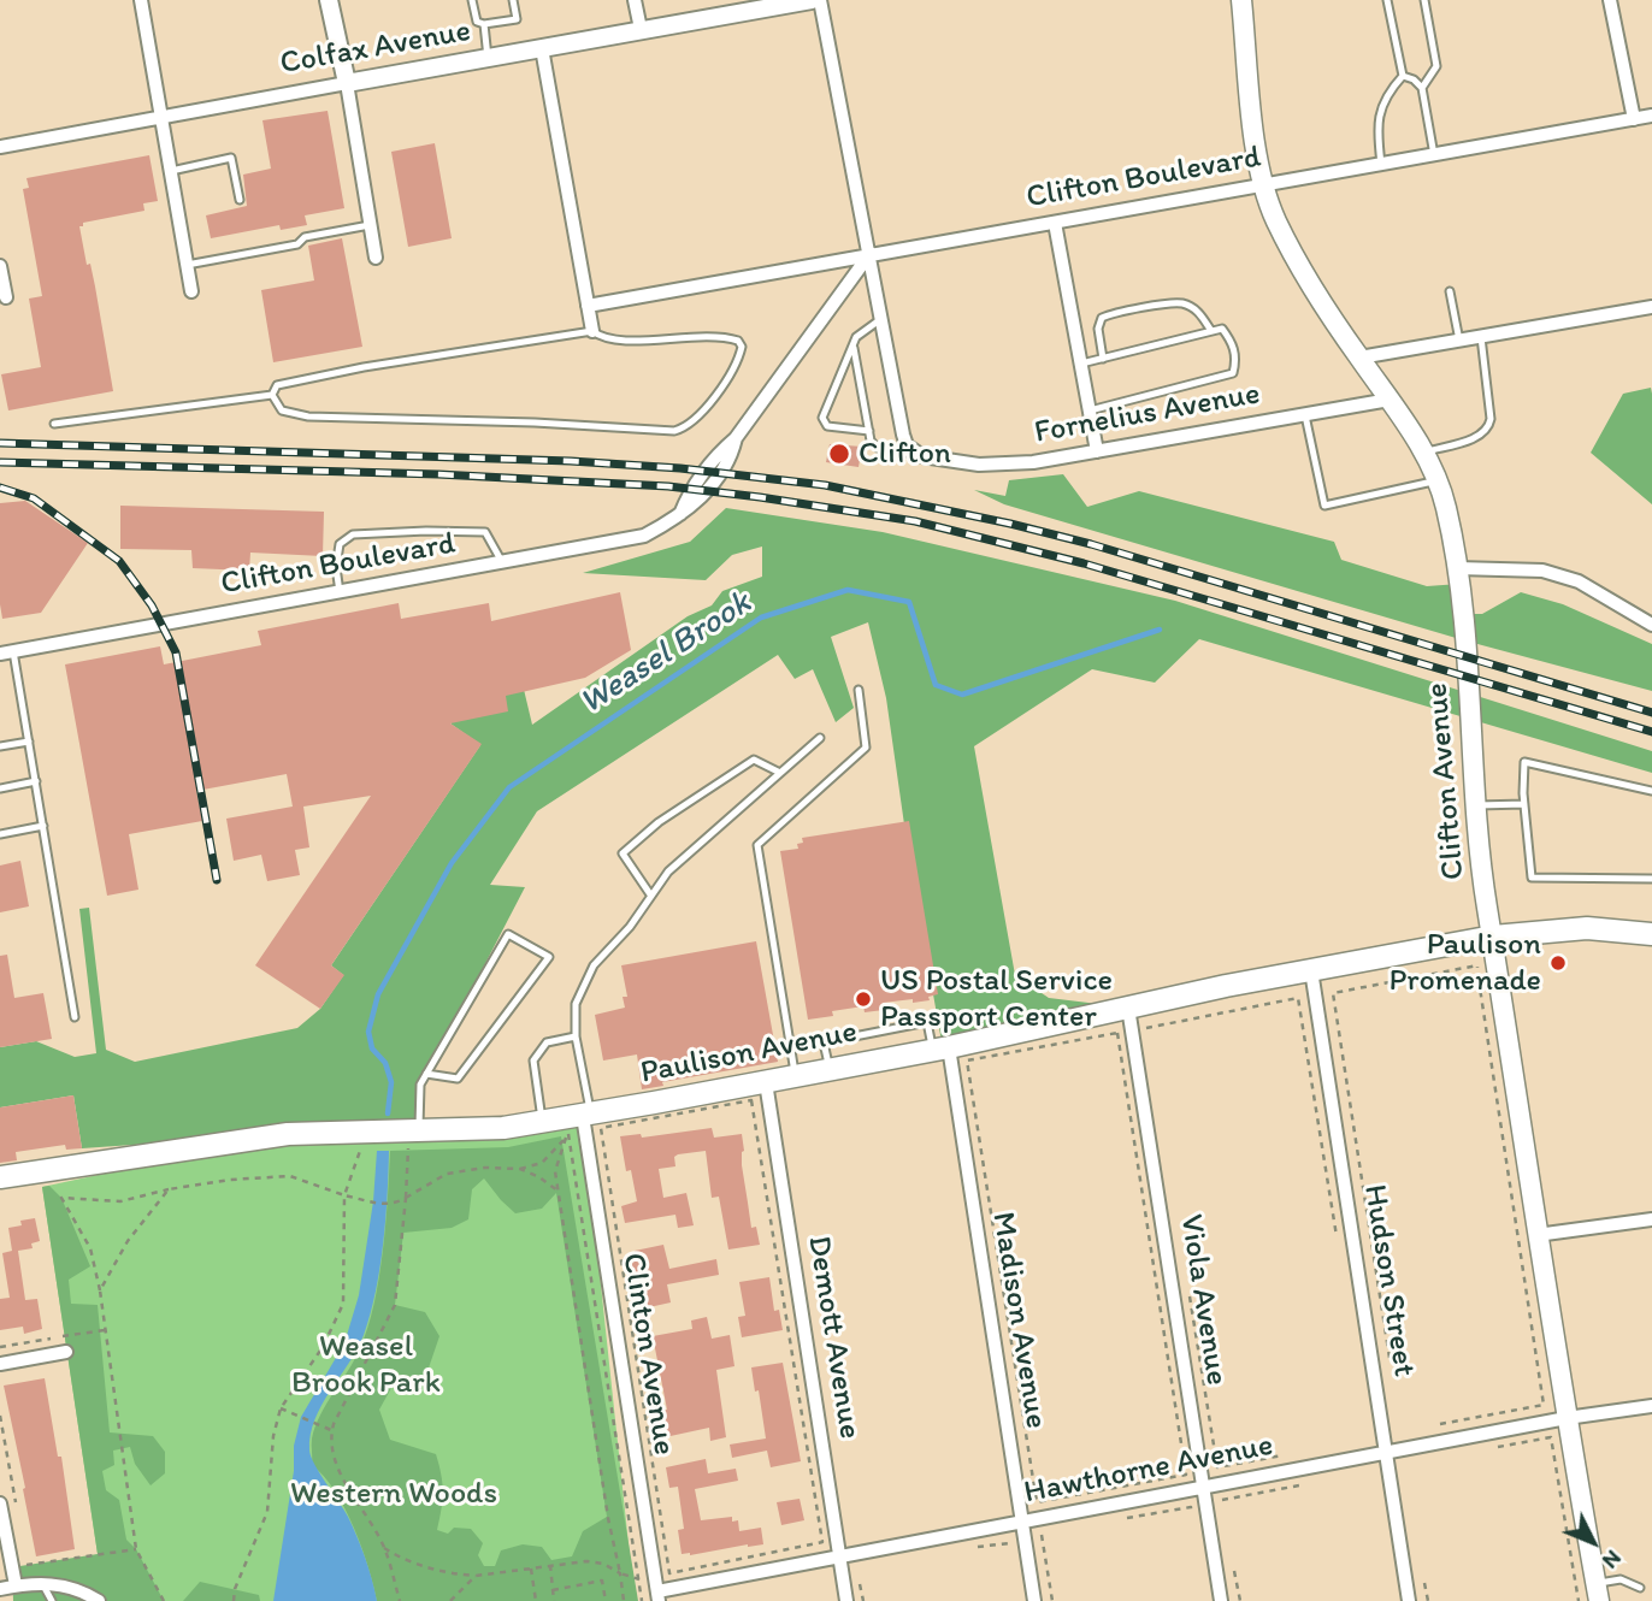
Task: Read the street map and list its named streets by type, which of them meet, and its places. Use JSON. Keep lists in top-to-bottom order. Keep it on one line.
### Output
{"streets":{"main road":["Clifton Avenue","Paulison Avenue"],"street":["Colfax Avenue","Clifton Boulevard","Fornelius Avenue","Hudson Street","Viola Avenue","Madison Avenue","Demott Avenue","Clinton Avenue","Hawthorne Avenue"]},"crossings":[["Clifton Boulevard","Clifton Avenue"],["Fornelius Avenue","Clifton Avenue"],["Clifton Avenue","Paulison Avenue"],["Clifton Avenue","Hawthorne Avenue"],["Paulison Avenue","Hudson Street"],["Paulison Avenue","Viola Avenue"],["Paulison Avenue","Madison Avenue"],["Paulison Avenue","Demott Avenue"],["Paulison Avenue","Clinton Avenue"],["Hudson Street","Hawthorne Avenue"],["Viola Avenue","Hawthorne Avenue"],["Madison Avenue","Hawthorne Avenue"],["Demott Avenue","Hawthorne Avenue"],["Clinton Avenue","Hawthorne Avenue"]],"water":["Weasel Brook"],"parks":["Weasel Brook Park","Western Woods"],"places":["Clifton","Paulison Promenade","US Postal Service Passport Center"],"north":"bottom right"}
